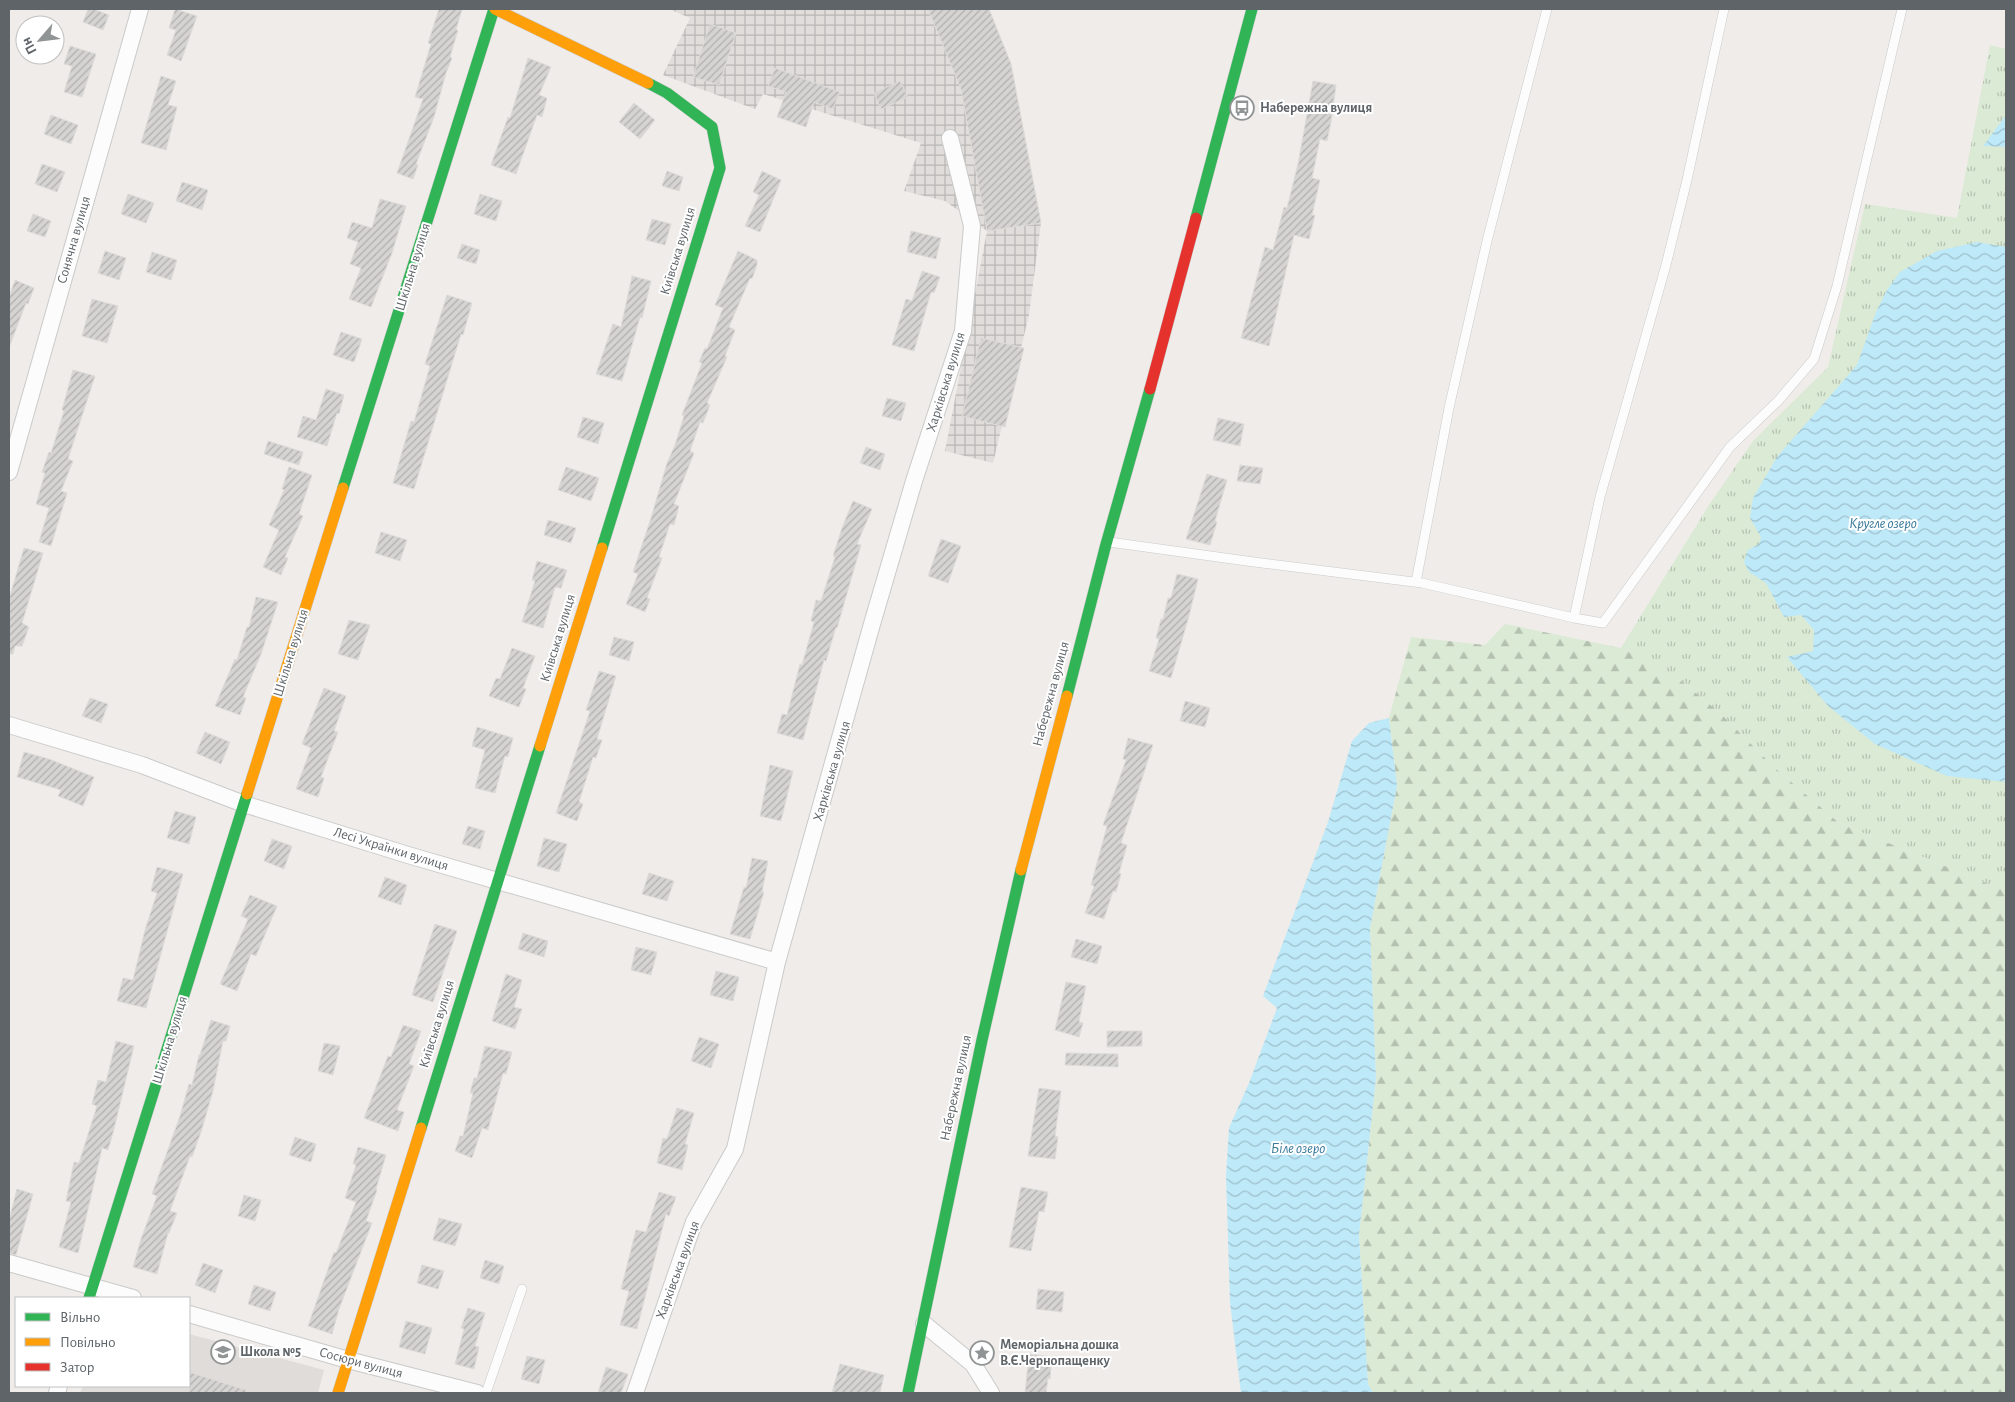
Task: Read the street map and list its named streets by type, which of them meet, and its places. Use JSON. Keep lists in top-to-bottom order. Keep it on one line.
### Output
{"streets":{"street":["Сонячна вулиця","Київська вулиця","Шкільна вулиця","Харківська вулиця","Набережна вулиця","Лесі Українки вулиця","Сосюри вулиця"]},"crossings":[["Київська вулиця","Шкільна вулиця"],["Київська вулиця","Лесі Українки вулиця"],["Київська вулиця","Сосюри вулиця"],["Шкільна вулиця","Лесі Українки вулиця"],["Харківська вулиця","Лесі Українки вулиця"]],"water":["Кругле озеро","Біле озеро"],"places":{"bus stop":["Набережна вулиця"],"school or university":["Школа №5"],"place":["Меморіальна дошка В.Є.Чернопащенку"]},"legend":["Вільно","Повільно","Затор"],"north":"bottom left"}
